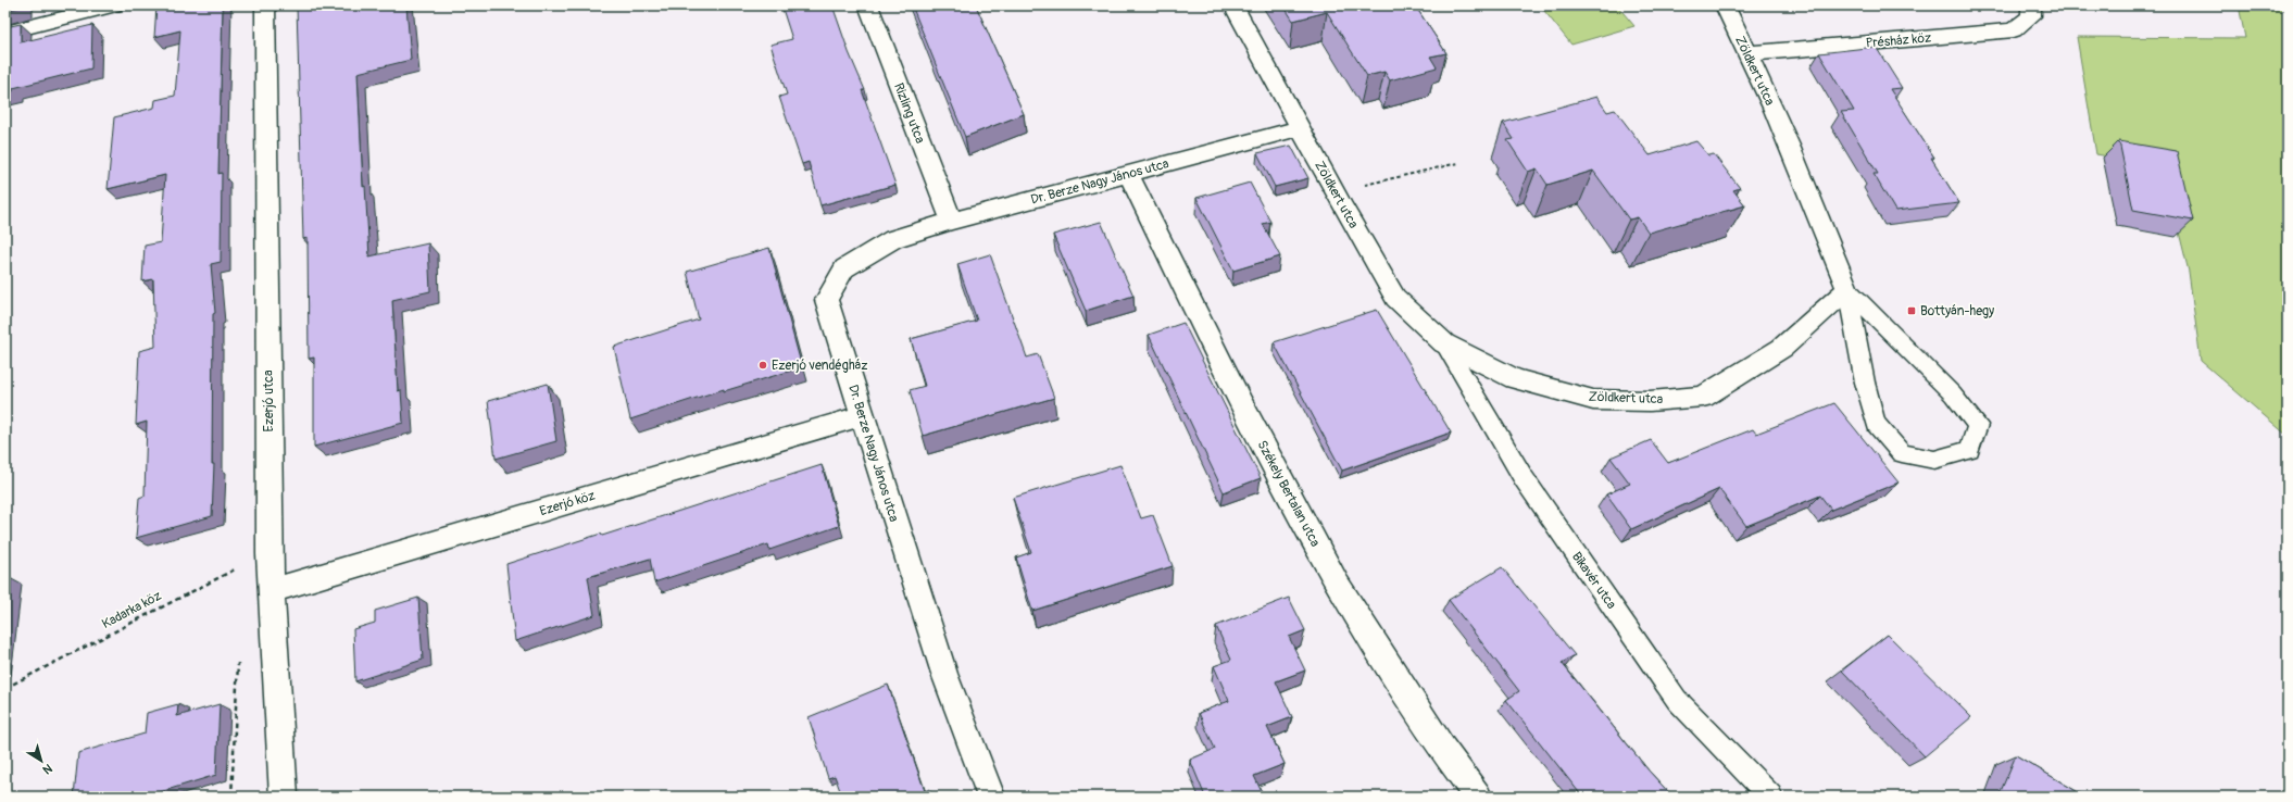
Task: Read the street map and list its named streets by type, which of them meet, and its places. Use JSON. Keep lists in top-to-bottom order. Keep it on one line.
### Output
{"streets":{"street":["Présház köz","Zöldkert utca","Rizling utca","Dr. Berze Nagy János utca","Ezerjó utca","Székely Bertalan utca","Ezerjó köz"],"lane":["Bikavér utca"],"path":["Kadarka köz"]},"crossings":[["Présház köz","Zöldkert utca"],["Zöldkert utca","Dr. Berze Nagy János utca"],["Zöldkert utca","Bikavér utca"],["Rizling utca","Dr. Berze Nagy János utca"],["Dr. Berze Nagy János utca","Székely Bertalan utca"],["Dr. Berze Nagy János utca","Ezerjó köz"],["Ezerjó utca","Ezerjó köz"],["Ezerjó utca","Kadarka köz"]],"places":{"transit":["Bottyán-hegy"],"other":["Ezerjó vendégház"]},"north":"bottom right"}
